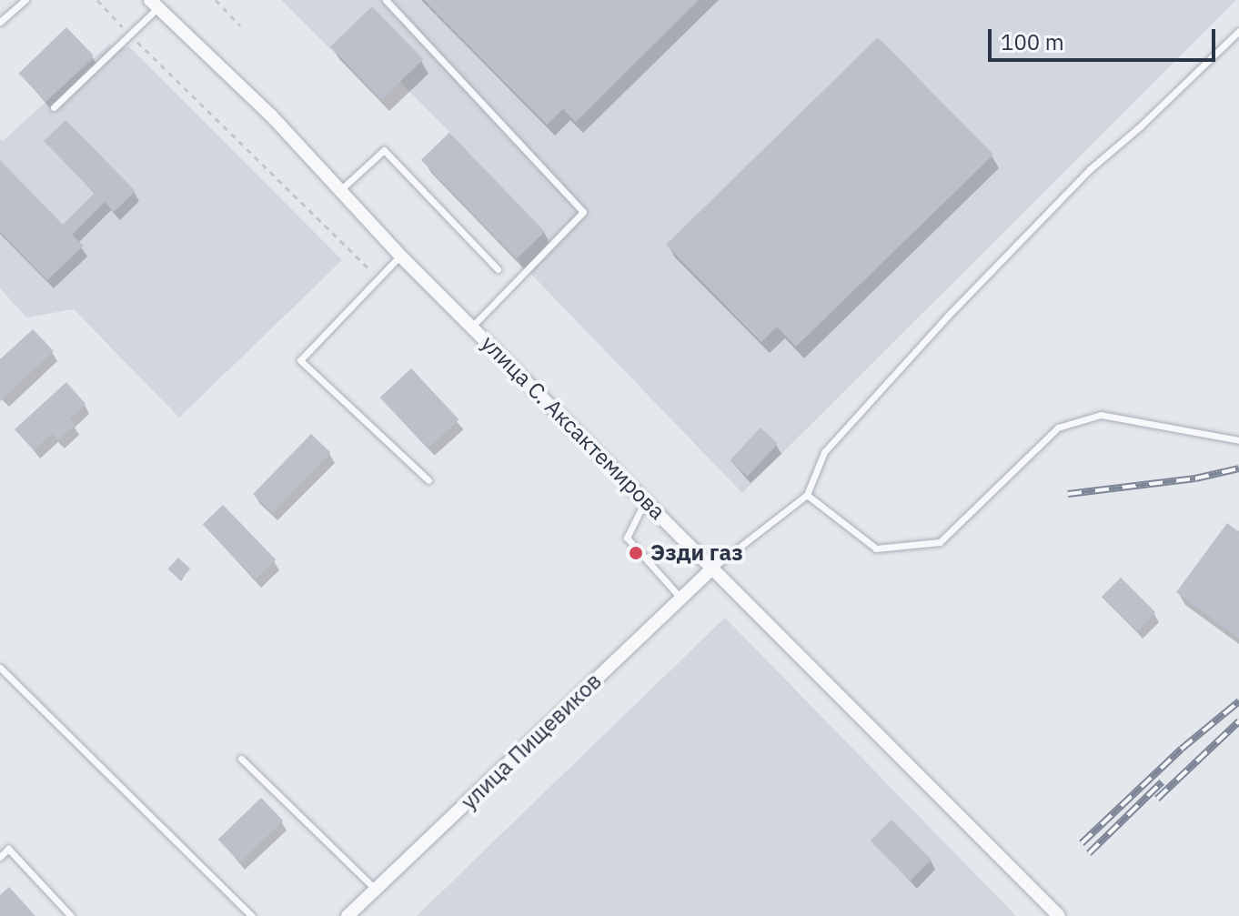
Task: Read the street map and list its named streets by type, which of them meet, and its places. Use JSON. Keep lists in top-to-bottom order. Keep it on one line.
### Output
{"streets":{"street":["улица С. Аксактемирова","улица Пищевиков"]},"crossings":[["улица С. Аксактемирова","улица Пищевиков"]],"places":["Эзди газ"],"scale_bar":"100 m"}
